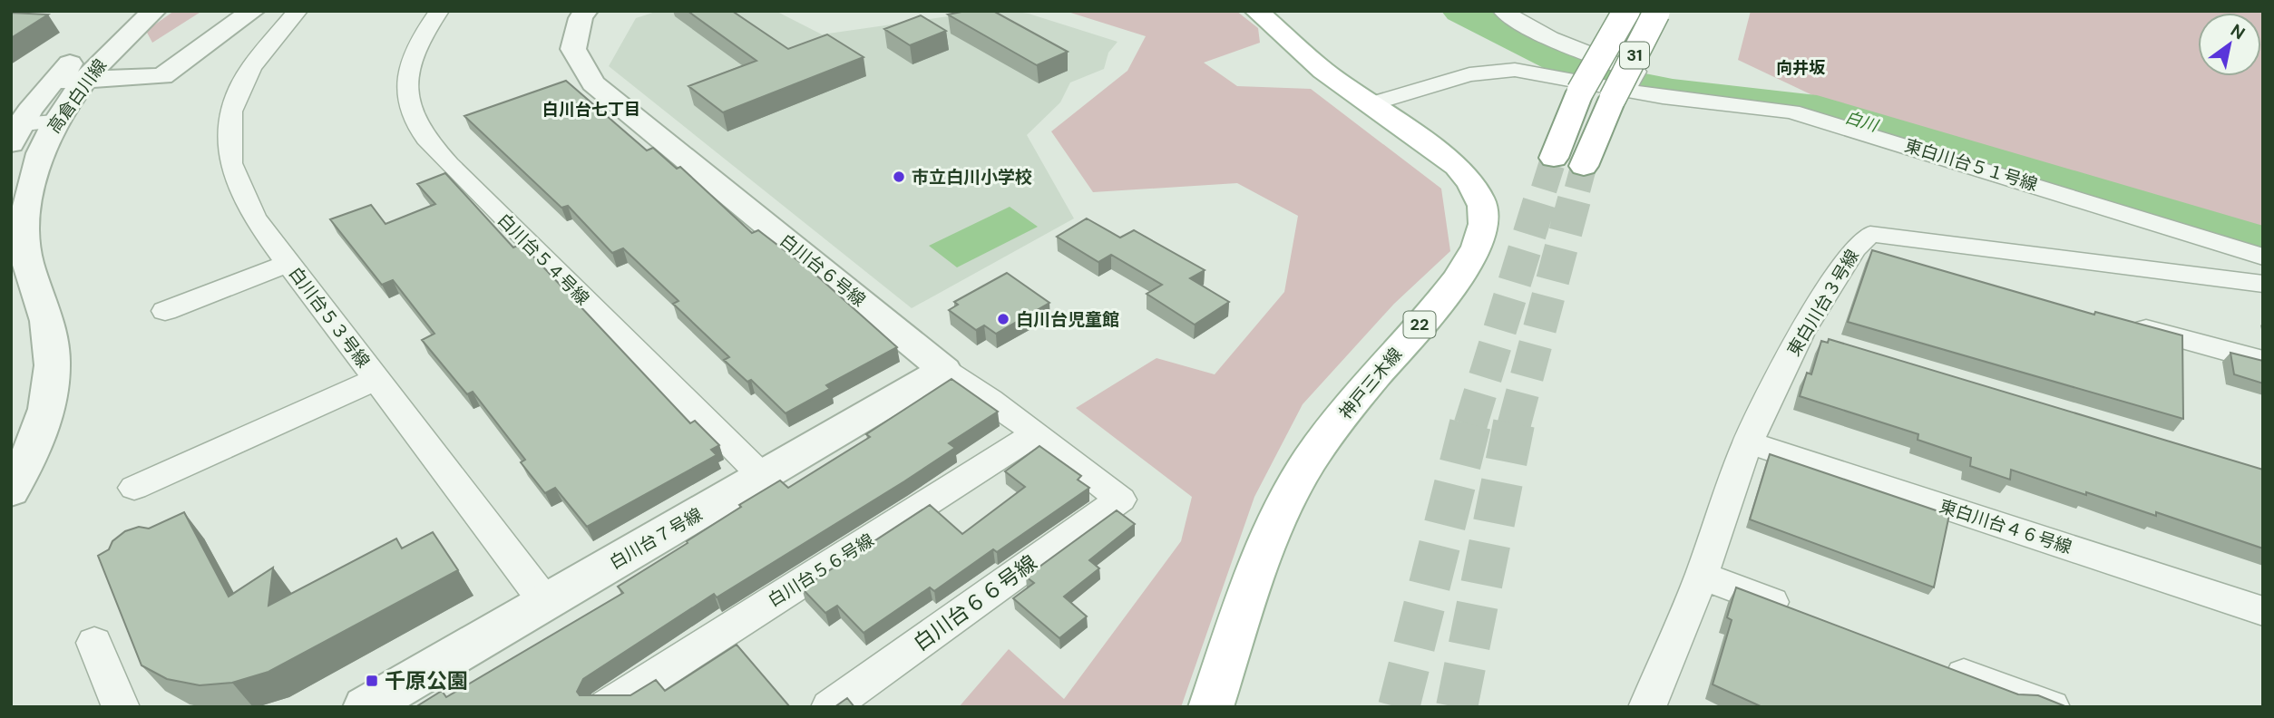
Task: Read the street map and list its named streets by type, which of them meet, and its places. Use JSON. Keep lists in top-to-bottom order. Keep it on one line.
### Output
{"streets":{"main road":["31","22","神戸三木線"],"street":["高倉白川線","東白川台５１号線","白川台５４号線","白川台６号線","東白川台３号線","白川台５３号線","東白川台４６号線","白川台７号線","白川台５６号線","白川台６６号線"]},"crossings":[["31","東白川台５１号線"],["白川台５４号線","白川台７号線"],["白川台６号線","白川台７号線"],["白川台６号線","白川台５６号線"],["白川台６号線","白川台６６号線"],["東白川台３号線","東白川台４６号線"],["白川台５３号線","白川台７号線"]],"districts":["向井坂","白川台七丁目"],"water":["白川"],"places":{"other":["市立白川小学校","白川台児童館"],"transit":["千原公園"]},"north":"top right"}
